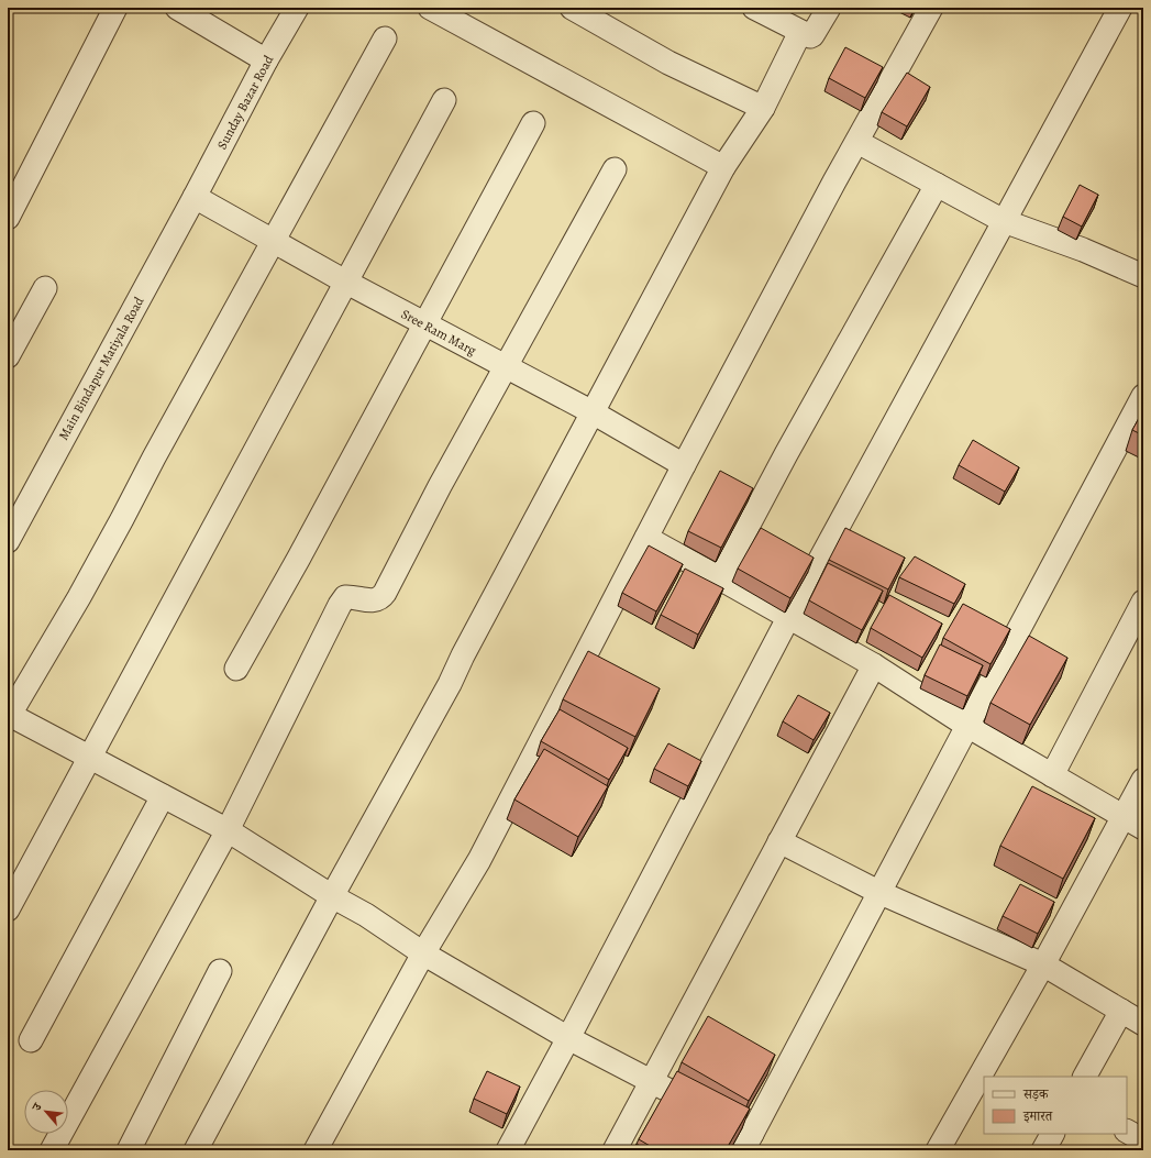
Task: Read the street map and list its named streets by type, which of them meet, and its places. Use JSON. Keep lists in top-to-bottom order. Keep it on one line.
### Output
{"streets":{"street":["Sunday Bazar Road","Sree Ram Marg","Main Bindapur Matiyala Road"]},"crossings":[["Sunday Bazar Road","Sree Ram Marg"],["Sunday Bazar Road","Main Bindapur Matiyala Road"],["Sree Ram Marg","Main Bindapur Matiyala Road"]],"legend":["सड़क","इमारत"],"north":"top left"}
